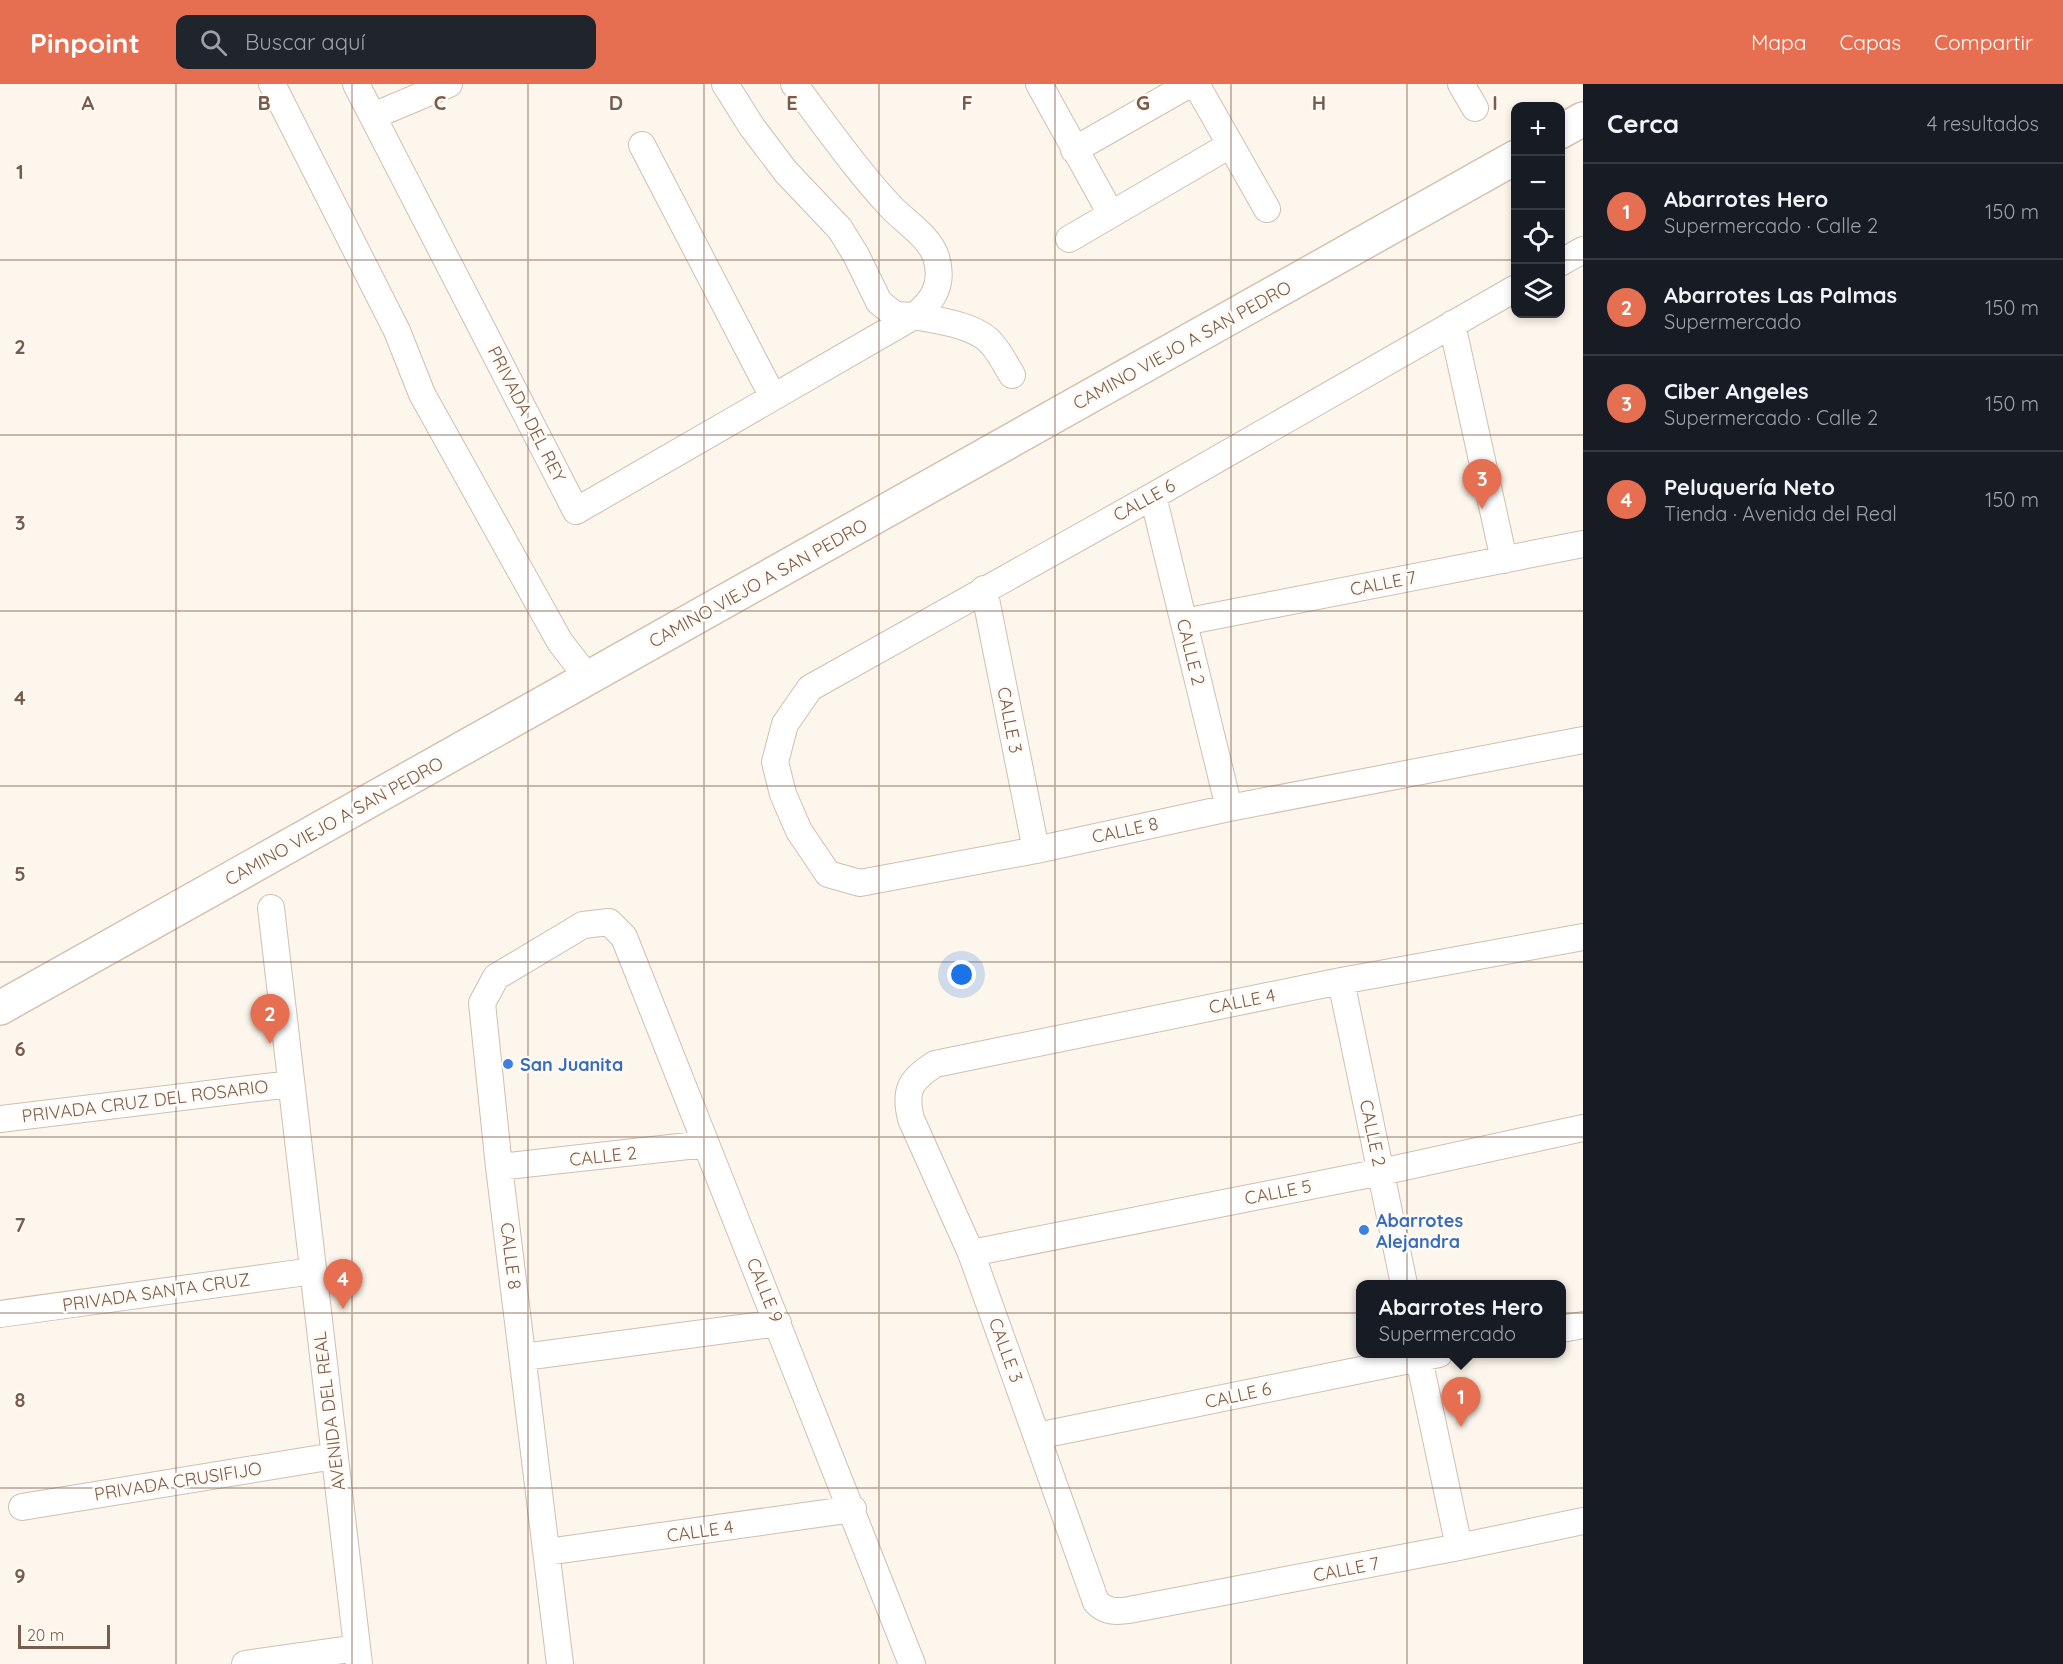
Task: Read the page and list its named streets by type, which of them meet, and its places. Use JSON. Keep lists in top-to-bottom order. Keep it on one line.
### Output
{"streets":{"street":["CAMINO VIEJO A SAN PEDRO","PRIVADA DEL REY","CALLE 6","CALLE 7","CALLE 2","CALLE 3","CALLE 8","CALLE 4","PRIVADA CRUZ DEL ROSARIO","CALLE 5","CALLE 9","PRIVADA SANTA CRUZ","AVENIDA DEL REAL","PRIVADA CRUSIFIJO"]},"crossings":[["CALLE 6","CALLE 2"],["CALLE 6","CALLE 3"],["CALLE 6","CALLE 8"],["CALLE 7","CALLE 2"],["CALLE 7","CALLE 3"],["CALLE 2","CALLE 8"],["CALLE 2","CALLE 4"],["CALLE 2","CALLE 5"],["CALLE 2","CALLE 9"],["CALLE 3","CALLE 8"],["CALLE 3","CALLE 4"],["CALLE 3","CALLE 5"],["CALLE 8","CALLE 4"],["CALLE 8","CALLE 9"],["CALLE 4","CALLE 9"],["PRIVADA CRUZ DEL ROSARIO","AVENIDA DEL REAL"],["PRIVADA SANTA CRUZ","AVENIDA DEL REAL"],["AVENIDA DEL REAL","PRIVADA CRUSIFIJO"]],"places":["San Juanita","Abarrotes Alejandra"],"scale_bar":"20 m","page":{"header":"Pinpoint","search":"Buscar aquí","nav":["Mapa","Capas","Compartir"],"heading":["Cerca","4 resultados"],"map_buttons":["+","−"],"list":[{"mark":"1","name":"Abarrotes Hero","note":"Supermercado · Calle 2","value":"150 m"},{"mark":"2","name":"Abarrotes Las Palmas","note":"Supermercado","value":"150 m"},{"mark":"3","name":"Ciber Angeles","note":"Supermercado · Calle 2","value":"150 m"},{"mark":"4","name":"Peluquería Neto","note":"Tienda · Avenida del Real","value":"150 m"}],"pins":["3","2","4","1"],"popup":["Abarrotes Hero","Supermercado"],"scale":"20 m"},"grid":{"columns":["A","B","C","D","E","F","G","H","I"],"rows":["1","2","3","4","5","6","7","8","9"]}}
